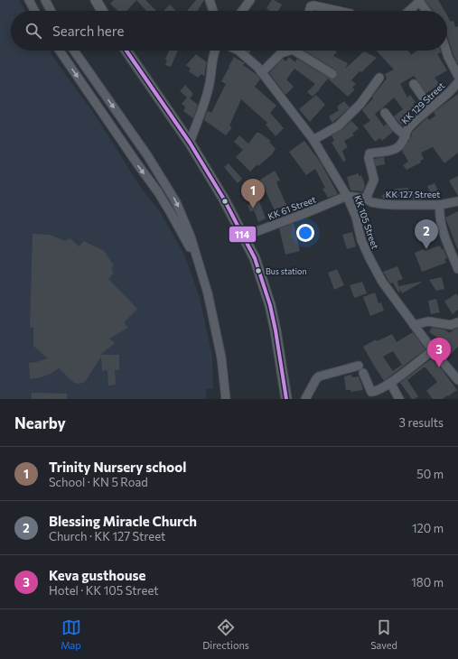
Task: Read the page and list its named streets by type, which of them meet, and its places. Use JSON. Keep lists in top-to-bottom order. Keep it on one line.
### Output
{"streets":{"street":["KK 129 Street","KK 127 Street","KK 61 Street","KK 105 Street"]},"crossings":[["KK 129 Street","KK 127 Street"],["KK 127 Street","KK 61 Street"],["KK 127 Street","KK 105 Street"],["KK 61 Street","KK 105 Street"]],"places":["Bus station"],"lines":["transit line 114"],"page":{"search":"Search here","pins":["1","2","3"],"heading":["Nearby","3 results"],"list":[{"mark":"1","name":"Trinity Nursery school","note":"School · KN 5 Road","value":"50 m"},{"mark":"2","name":"Blessing Miracle Church","note":"Church · KK 127 Street","value":"120 m"},{"mark":"3","name":"Keva gusthouse","note":"Hotel · KK 105 Street","value":"180 m"}],"nav":["Map","Directions","Saved"]}}
